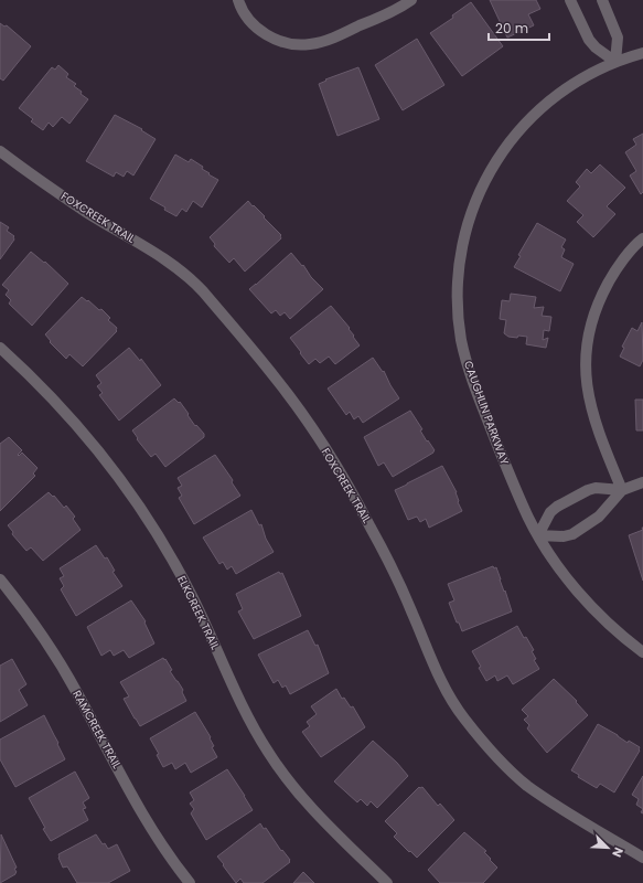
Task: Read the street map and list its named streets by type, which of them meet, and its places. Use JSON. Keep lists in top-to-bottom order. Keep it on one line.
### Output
{"streets":{"street":["FOXCREEK TRAIL","CAUGHLIN PARKWAY","ELKCREEK TRAIL","RAMCREEK TRAIL"]},"scale_bar":"20 m","north":"bottom right"}
